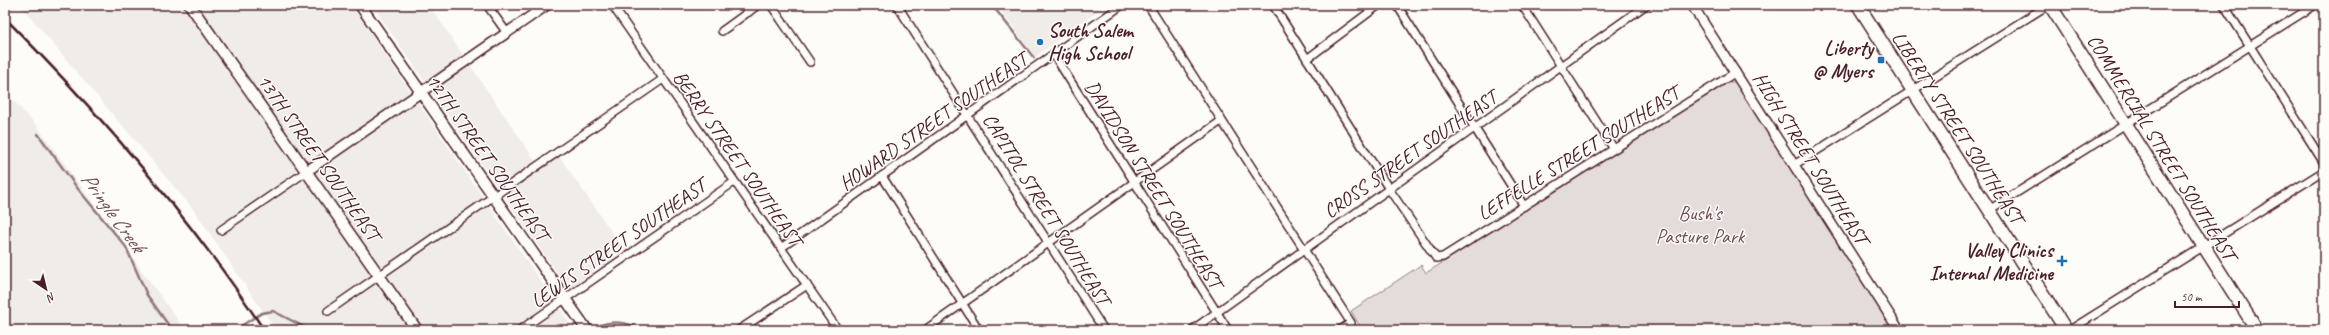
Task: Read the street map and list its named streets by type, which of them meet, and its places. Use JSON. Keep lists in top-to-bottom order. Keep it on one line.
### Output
{"streets":{"main road":["LIBERTY STREET SOUTHEAST","COMMERCIAL STREET SOUTHEAST","13TH STREET SOUTHEAST","12TH STREET SOUTHEAST"],"street":["HOWARD STREET SOUTHEAST","LEFFELLE STREET SOUTHEAST","CROSS STREET SOUTHEAST","BERRY STREET SOUTHEAST","HIGH STREET SOUTHEAST","DAVIDSON STREET SOUTHEAST","CAPITOL STREET SOUTHEAST","LEWIS STREET SOUTHEAST"]},"crossings":[["HOWARD STREET SOUTHEAST","BERRY STREET SOUTHEAST"],["HOWARD STREET SOUTHEAST","DAVIDSON STREET SOUTHEAST"],["HOWARD STREET SOUTHEAST","CAPITOL STREET SOUTHEAST"],["LEFFELLE STREET SOUTHEAST","CROSS STREET SOUTHEAST"],["LEFFELLE STREET SOUTHEAST","HIGH STREET SOUTHEAST"],["CROSS STREET SOUTHEAST","DAVIDSON STREET SOUTHEAST"],["12TH STREET SOUTHEAST","LEWIS STREET SOUTHEAST"],["BERRY STREET SOUTHEAST","LEWIS STREET SOUTHEAST"]],"water":["Pringle Creek"],"parks":["Bush's Pasture Park"],"places":{"other":["South Salem High School"],"transit":["Liberty @ Myers"],"health":["Valley Clinics Internal Medicine"]},"scale_bar":"50 m","north":"bottom right"}
